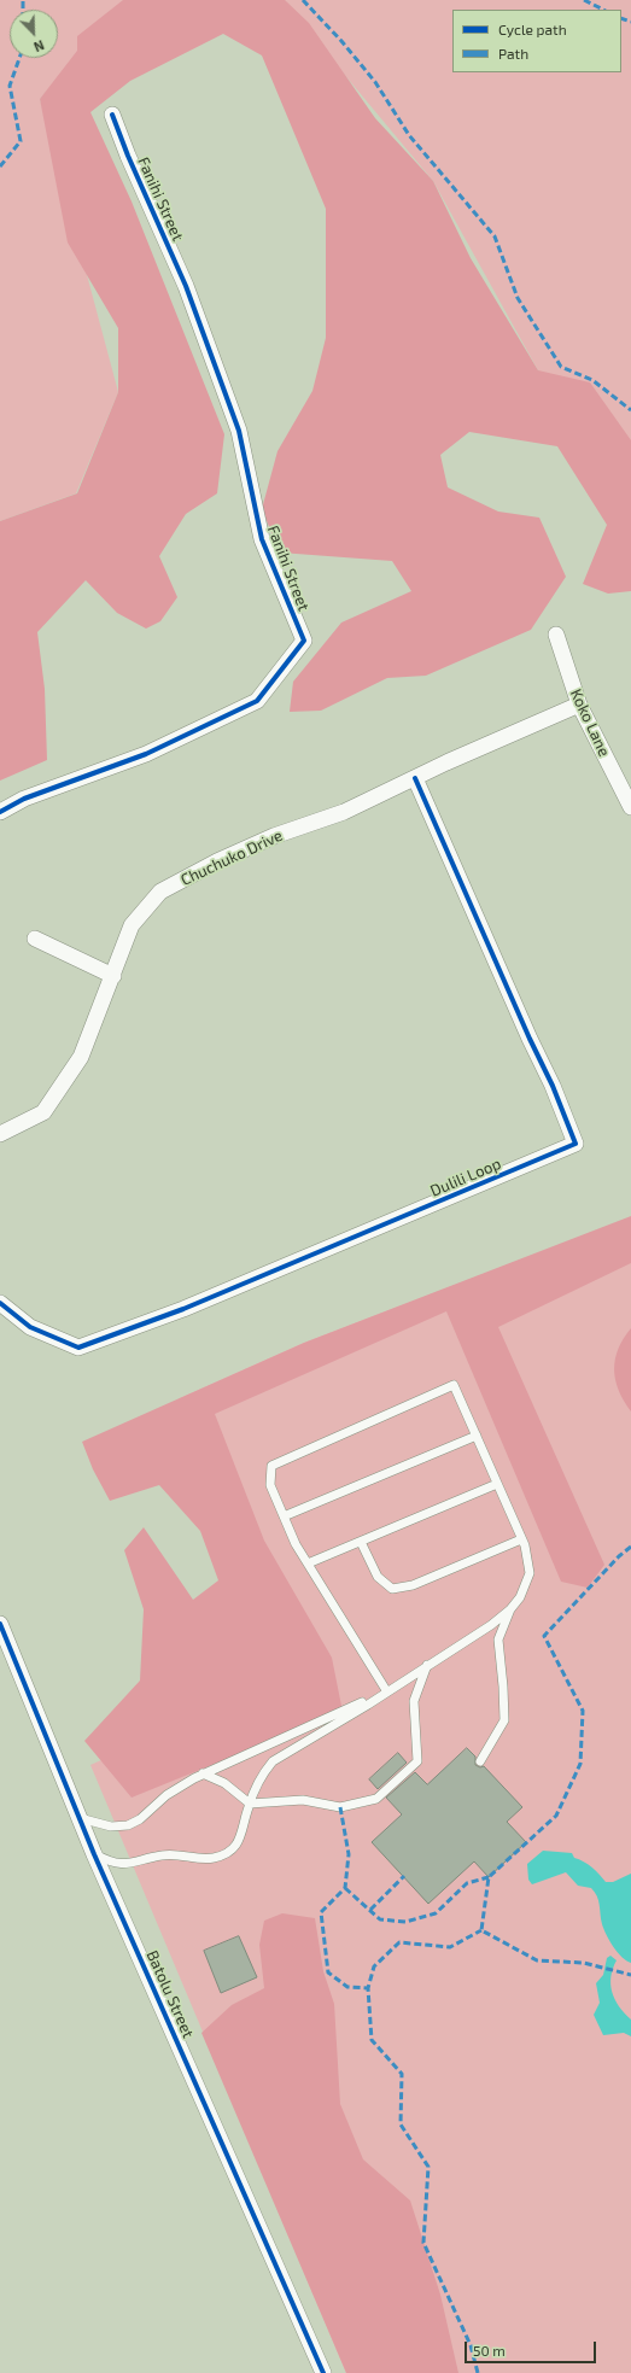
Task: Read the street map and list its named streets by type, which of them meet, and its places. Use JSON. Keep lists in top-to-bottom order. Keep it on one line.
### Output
{"streets":{"street":["Fanihi Street","Koko Lane","Chuchuko Drive","Dulili Loop","Batolu Street"]},"crossings":[["Koko Lane","Chuchuko Drive"],["Chuchuko Drive","Dulili Loop"]],"legend":["Cycle path","Path"],"scale_bar":"50 m","north":"bottom right"}
